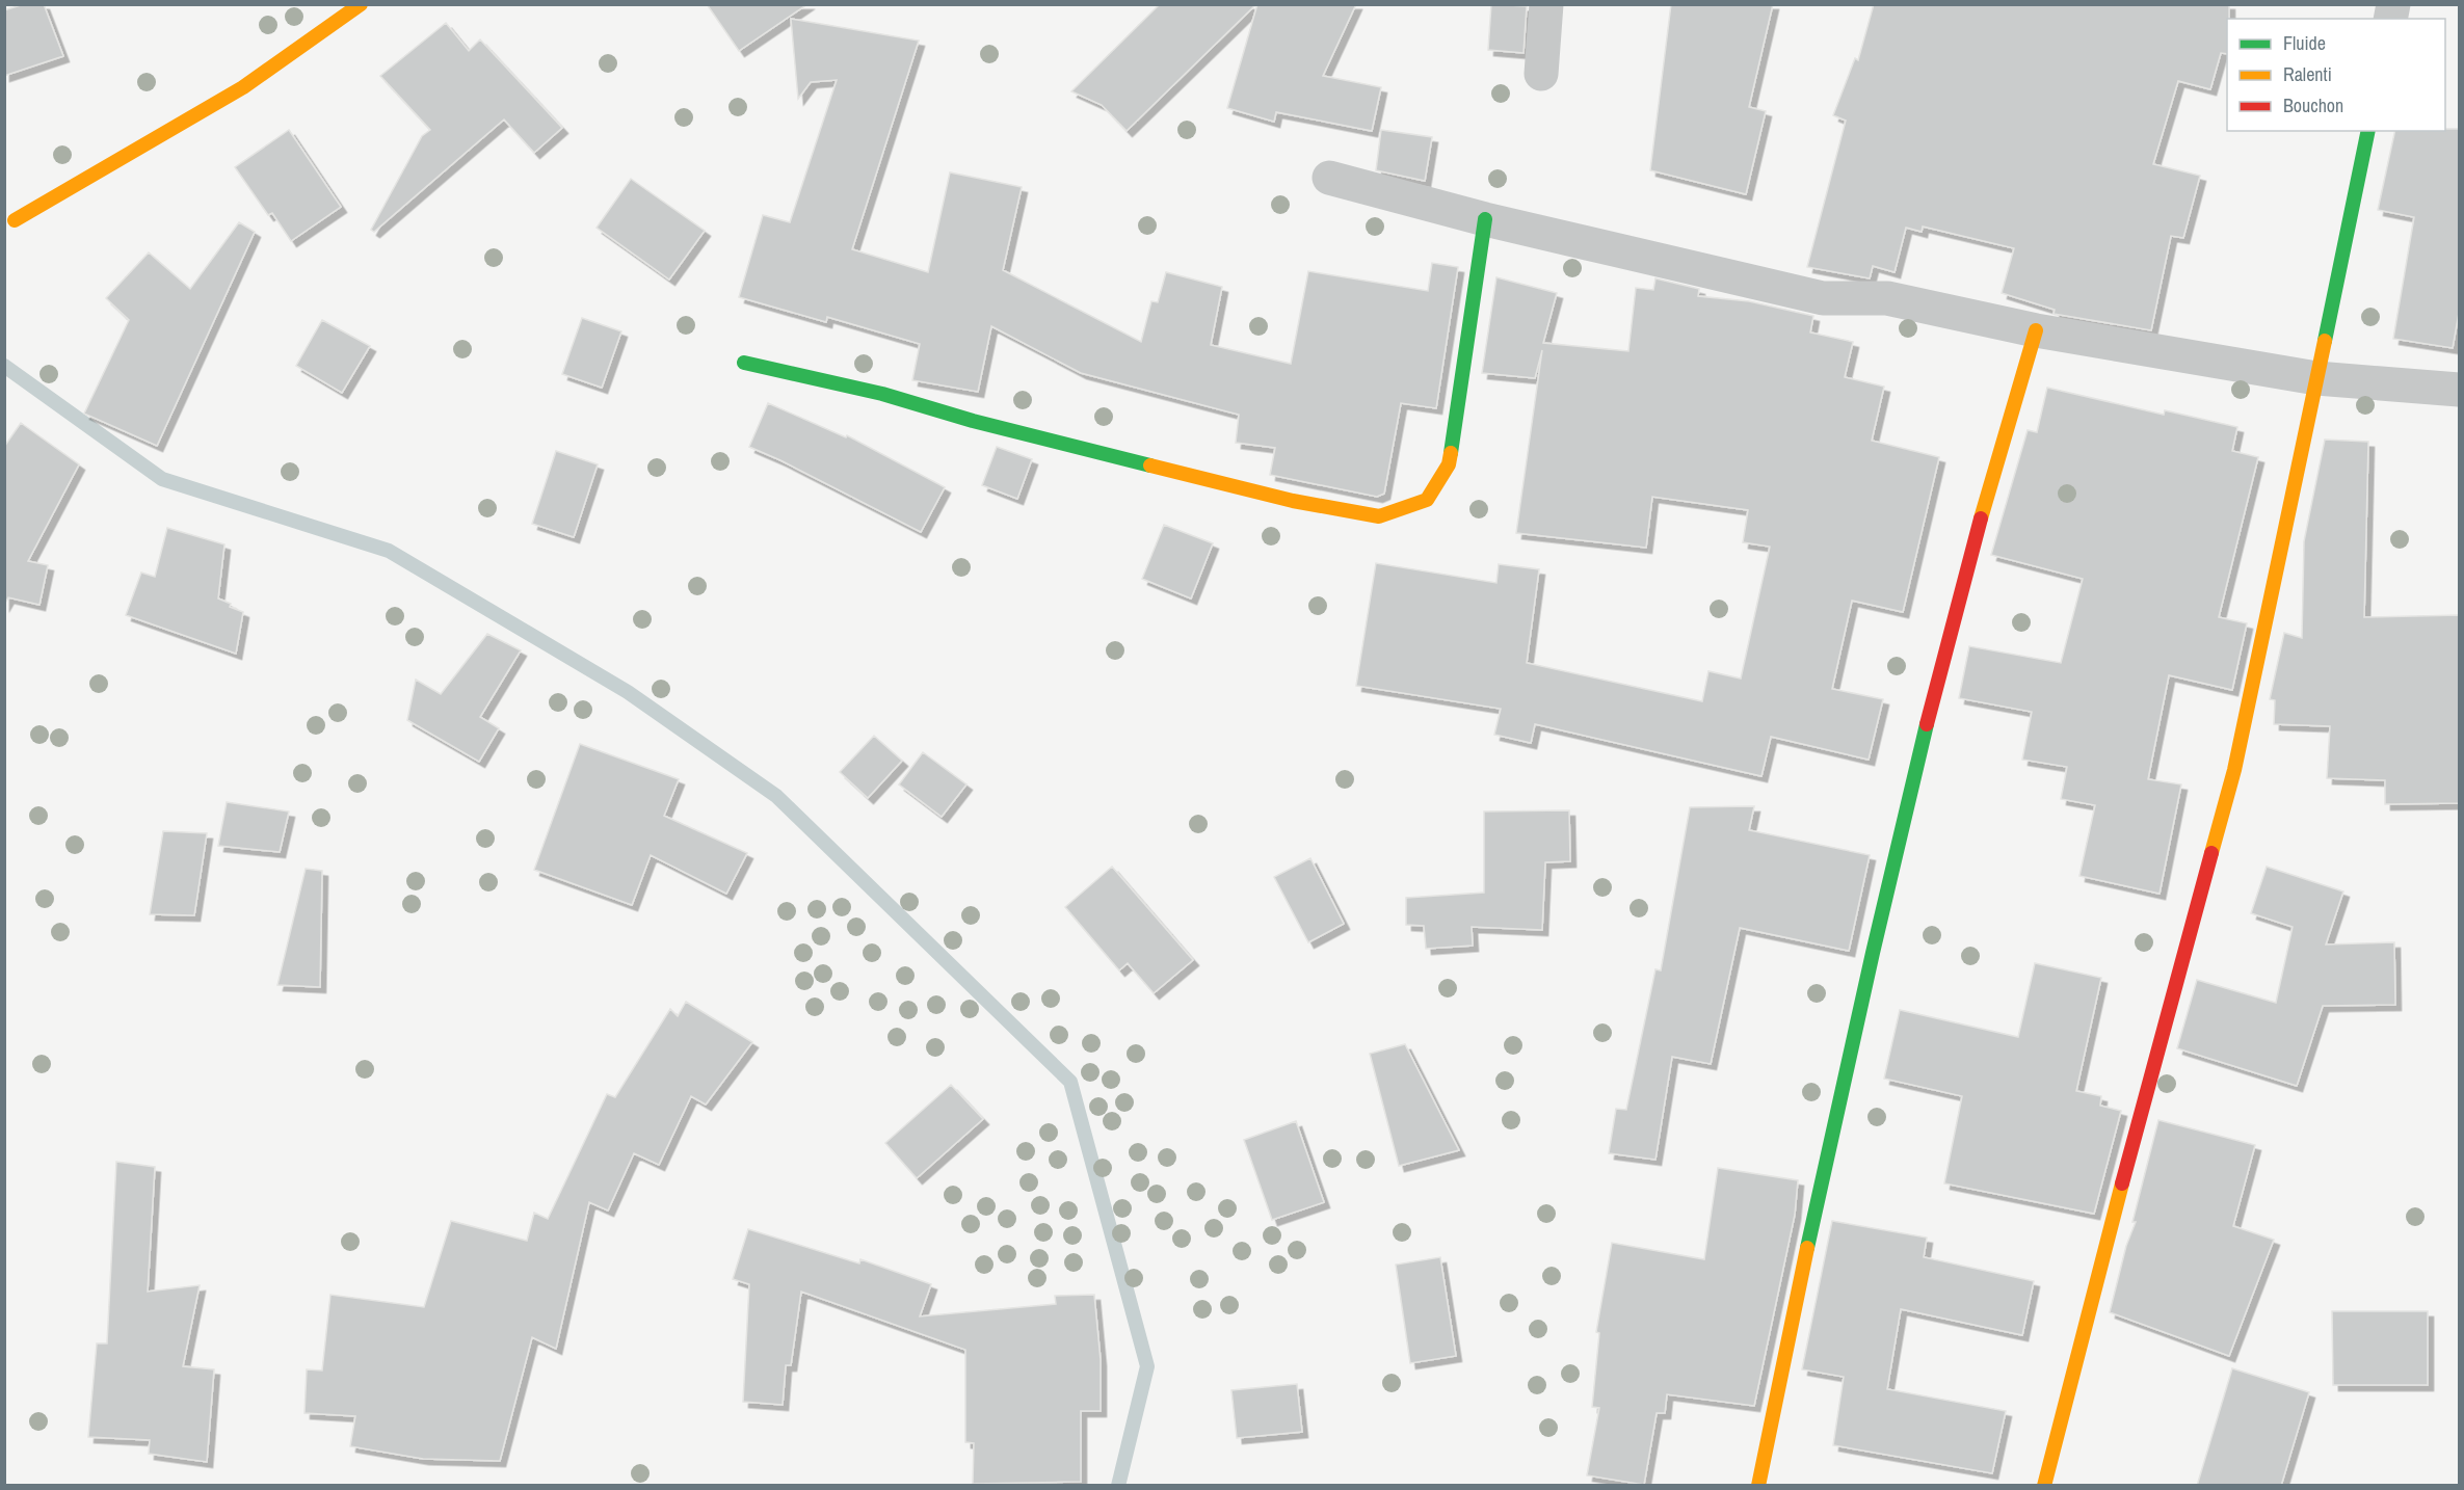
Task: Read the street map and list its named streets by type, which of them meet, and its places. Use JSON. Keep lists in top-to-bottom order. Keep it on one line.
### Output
{"legend":["Fluide","Ralenti","Bouchon"]}
